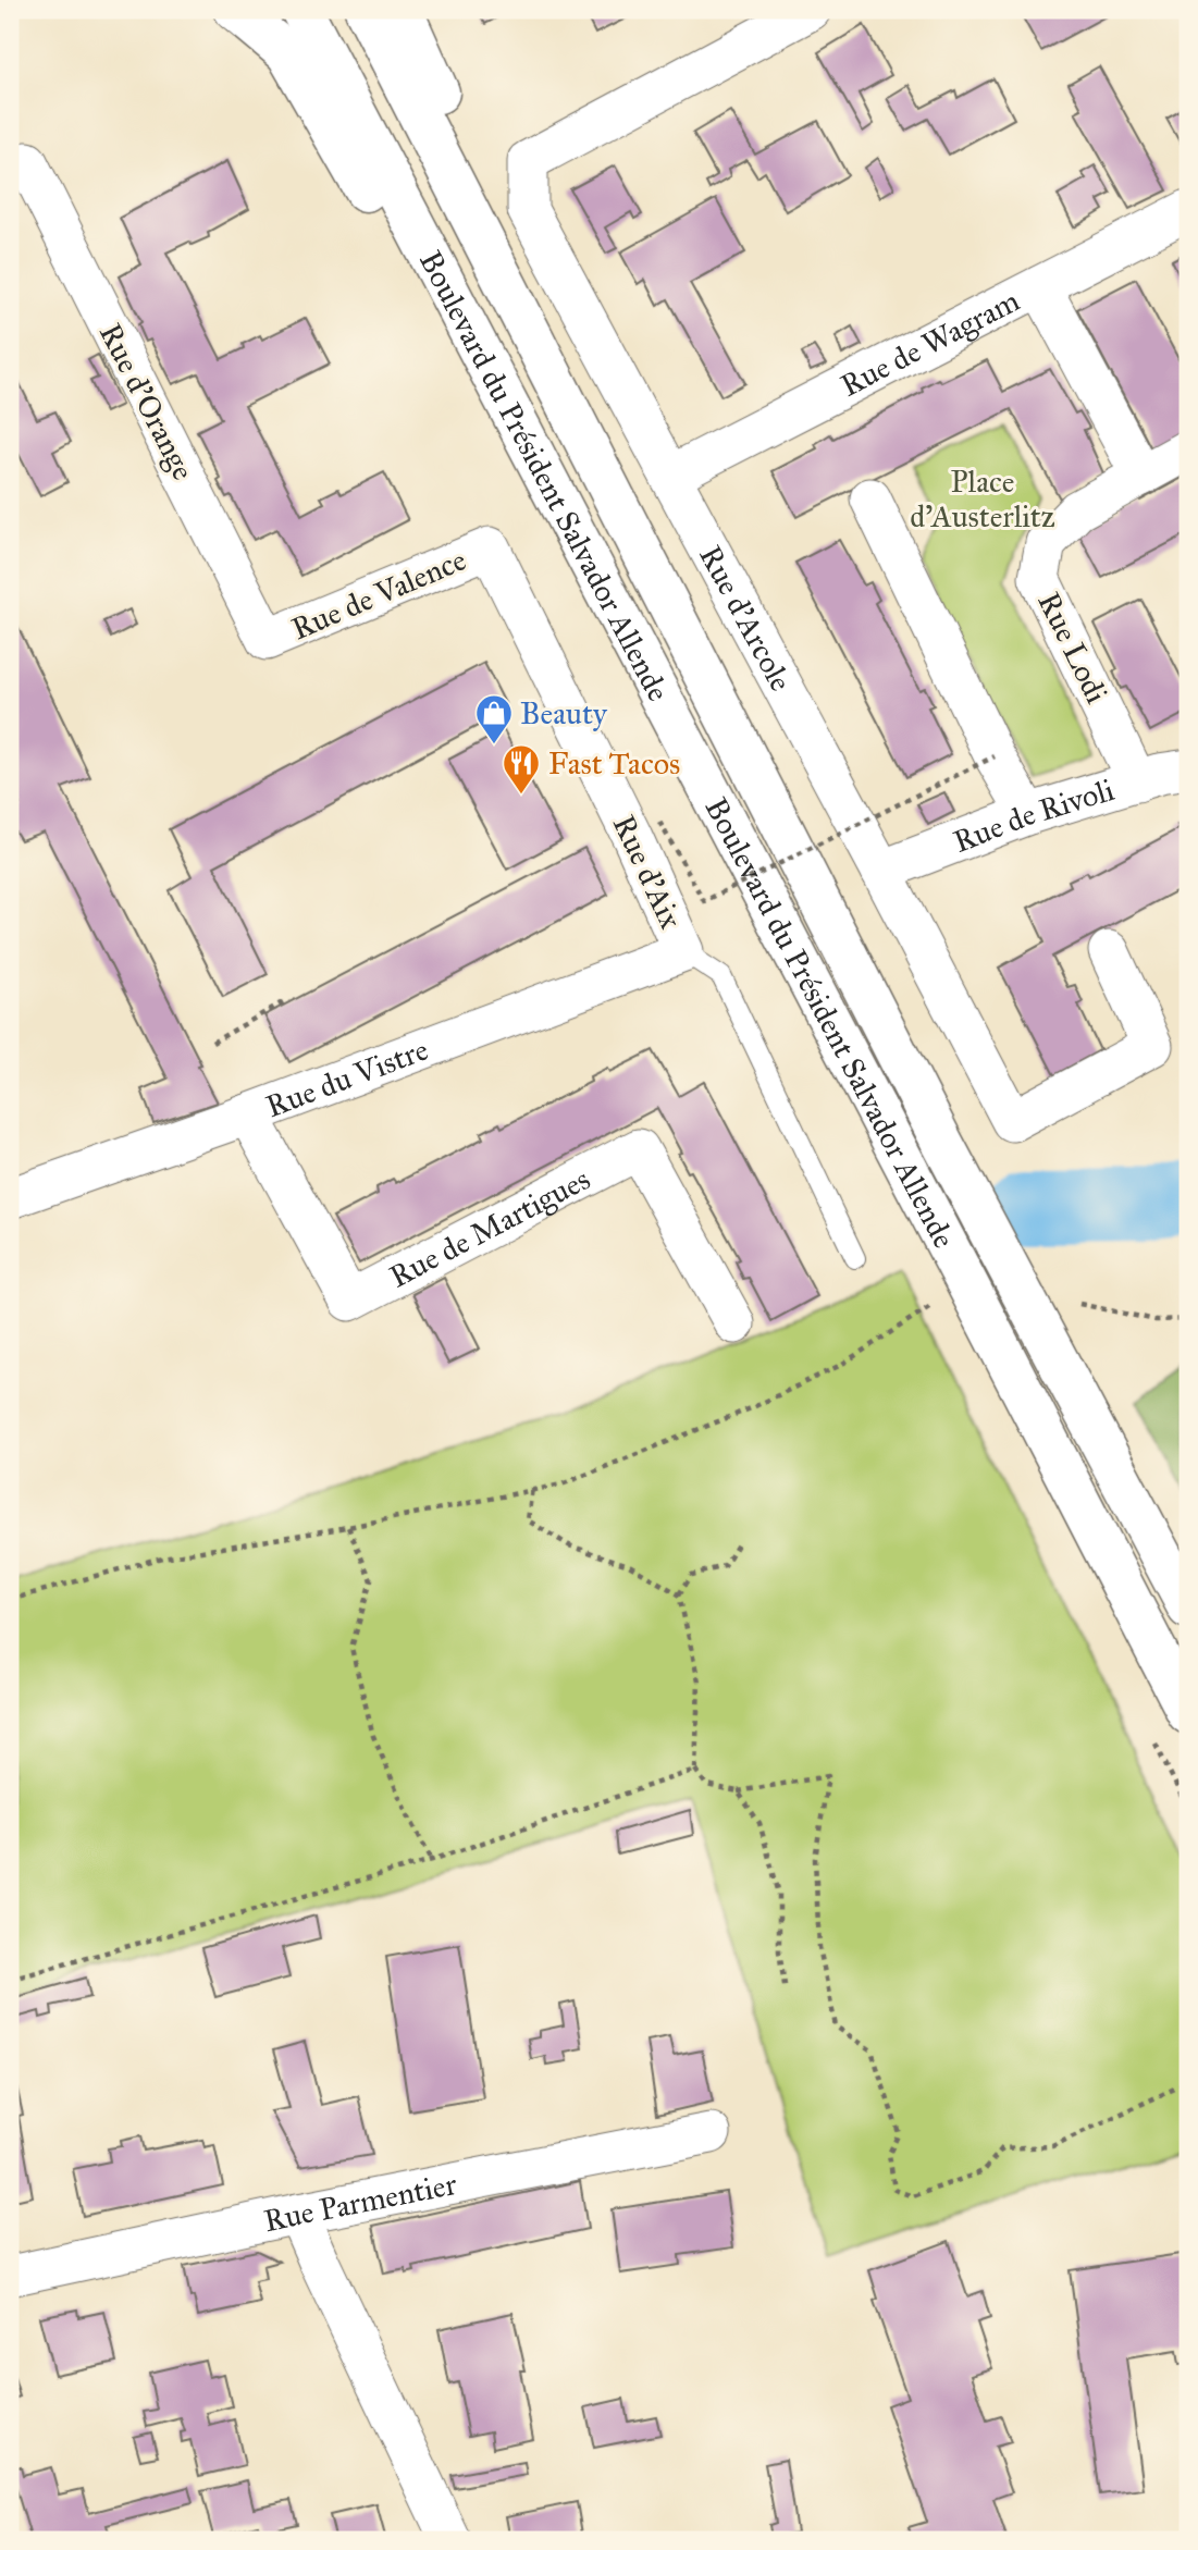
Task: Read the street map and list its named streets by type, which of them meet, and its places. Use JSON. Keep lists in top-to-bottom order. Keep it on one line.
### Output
{"streets":{"main road":["Boulevard du Président Salvador Allende"],"street":["Rue de Wagram","Rue d'Orange","Rue de Valence","Rue d'Arcole","Rue Lodi","Rue de Rivoli","Rue d'Aix","Rue du Vistre","Rue de Martigues","Rue Parmentier"]},"crossings":[["Rue de Wagram","Rue d'Arcole"],["Rue d'Orange","Rue de Valence"],["Rue de Valence","Rue d'Aix"],["Rue d'Arcole","Rue de Rivoli"],["Rue Lodi","Rue de Rivoli"],["Rue d'Aix","Rue du Vistre"],["Rue du Vistre","Rue de Martigues"]],"parks":["Place d'Austerlitz"],"places":{"shop":["Beauty"],"restaurant":["Fast Tacos"]}}
